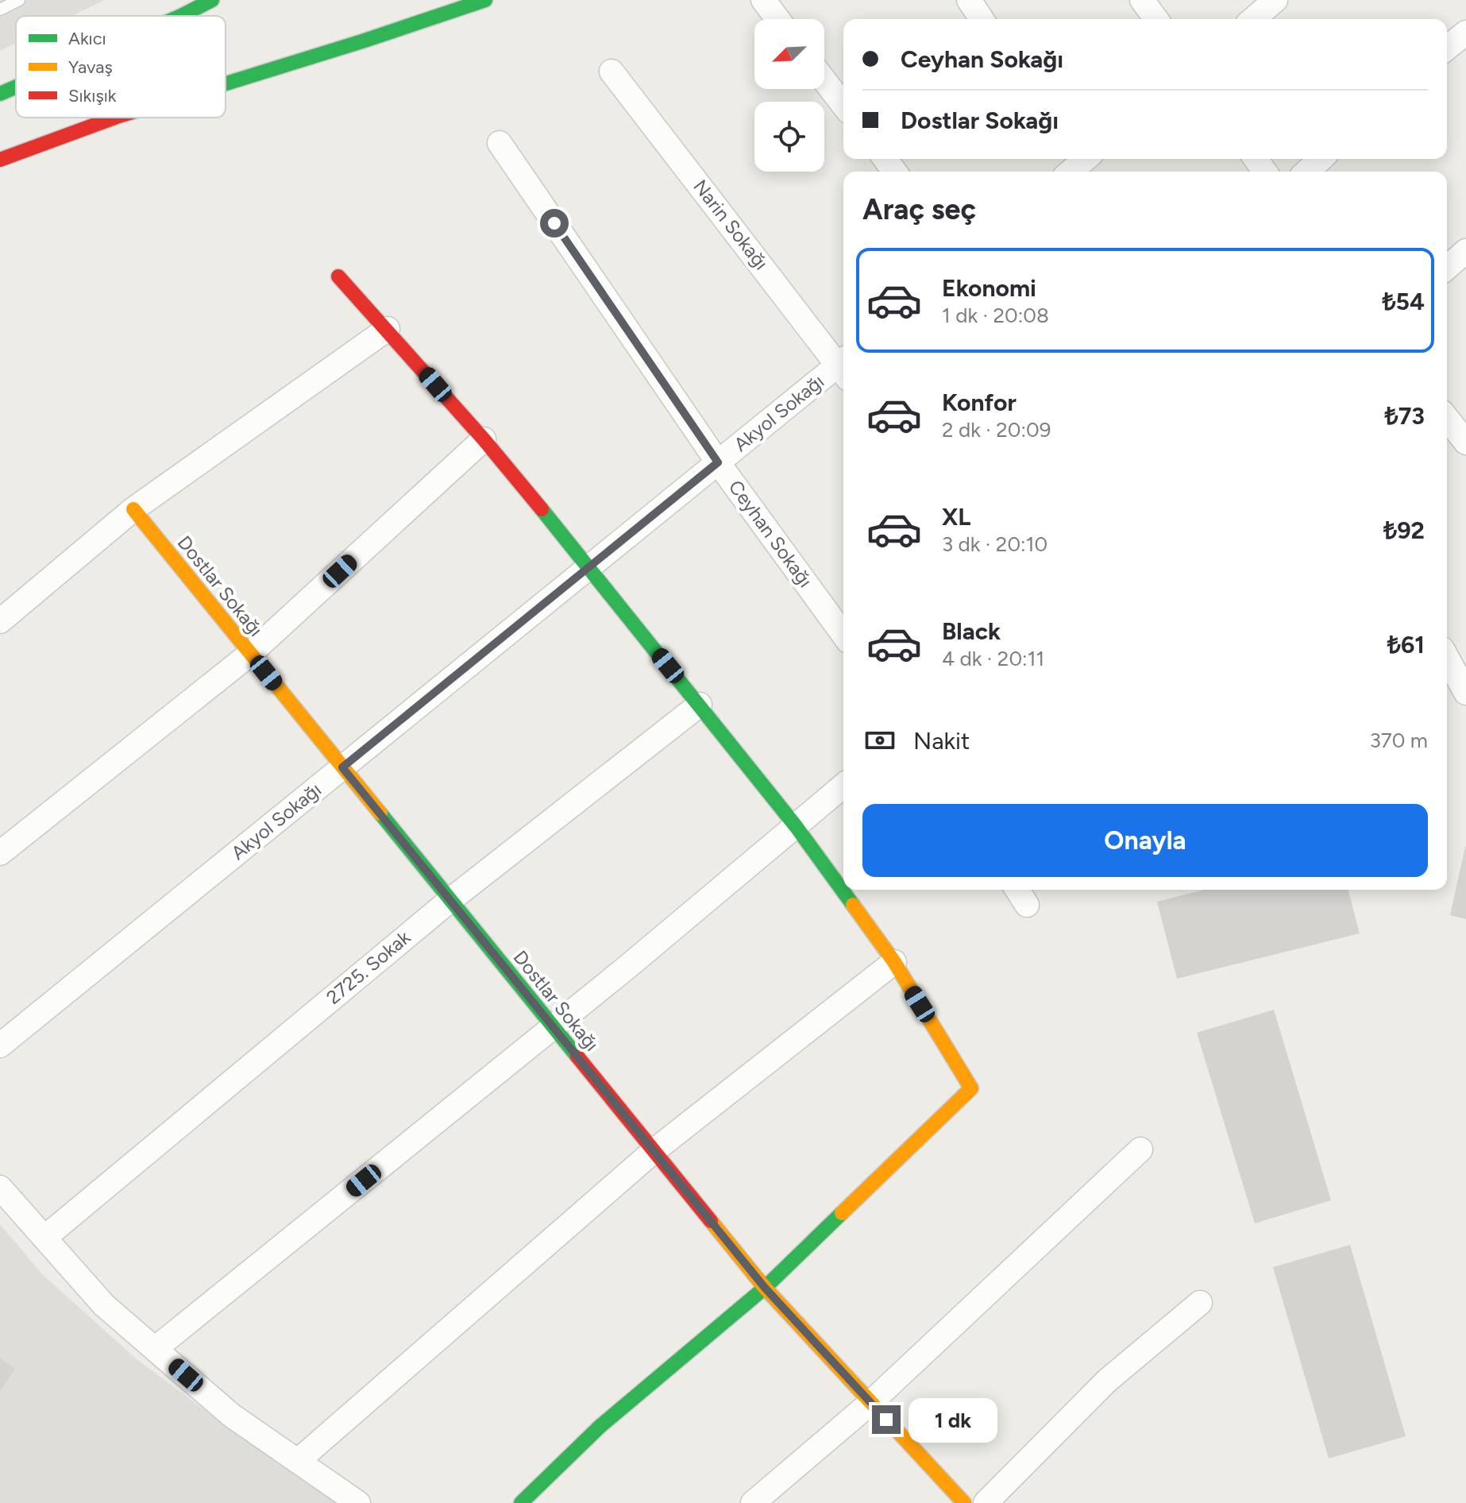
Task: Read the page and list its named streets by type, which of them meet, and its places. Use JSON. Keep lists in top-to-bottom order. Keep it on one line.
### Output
{"streets":{"street":["Narin Sokağı","Akyol Sokağı","Ceyhan Sokağı","Dostlar Sokağı","2725. Sokak"]},"crossings":[["Akyol Sokağı","Ceyhan Sokağı"],["Akyol Sokağı","Dostlar Sokağı"],["Dostlar Sokağı","2725. Sokak"]],"legend":["Akıcı","Yavaş","Sıkışık"],"north":"bottom left","page":{"banner":["Ceyhan Sokağı","Dostlar Sokağı"],"heading":"Araç seç","list":[{"name":"Ekonomi","note":"1 dk · 20:08","value":"₺54"},{"name":"Konfor","note":"2 dk · 20:09","value":"₺73"},{"name":"XL","note":"3 dk · 20:10","value":"₺92"},{"name":"Black","note":"4 dk · 20:11","value":"₺61"}],"pay":["Nakit","370 m"],"buttons":"Onayla","bubble":"1 dk"}}
